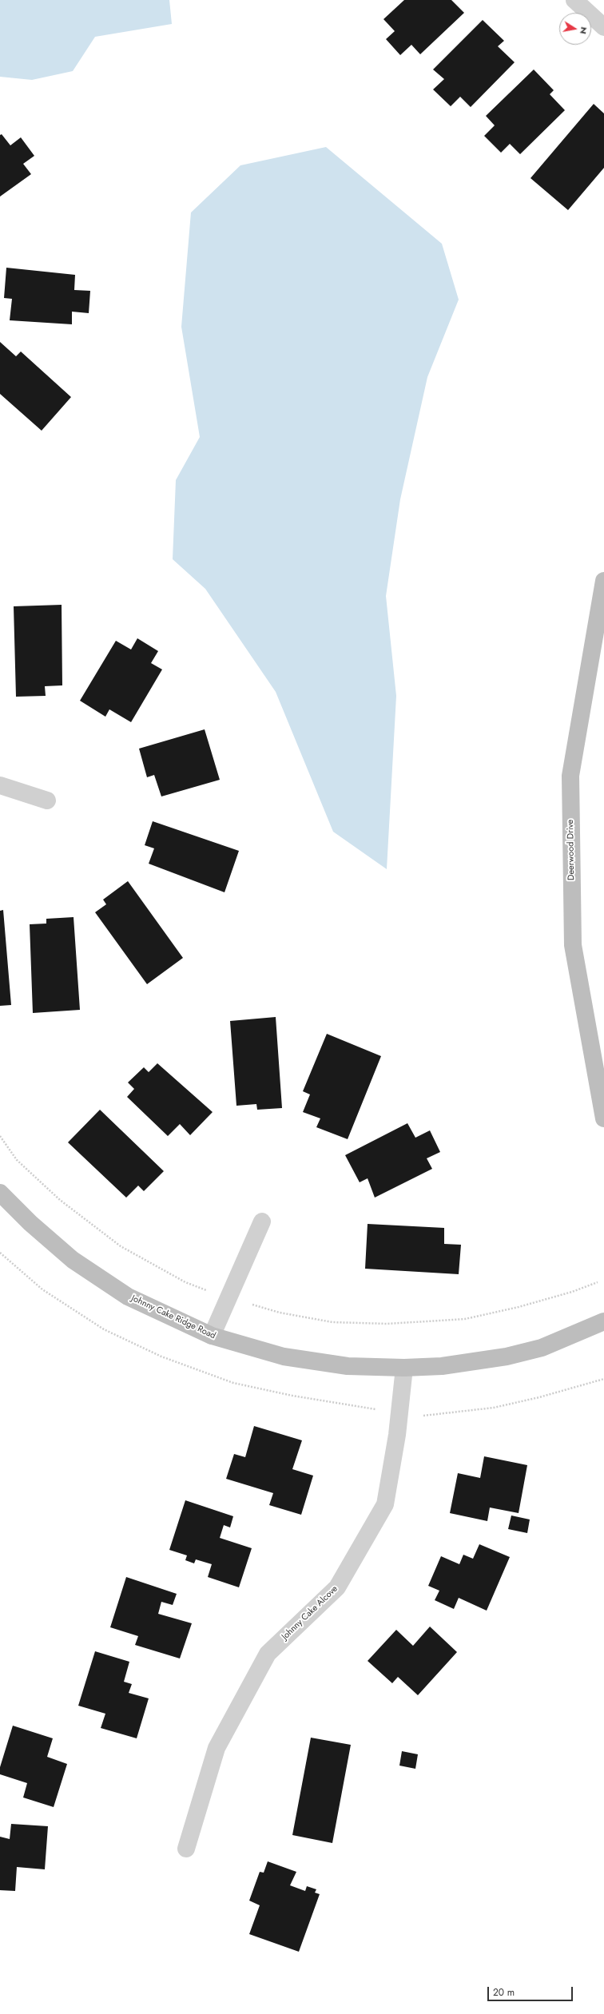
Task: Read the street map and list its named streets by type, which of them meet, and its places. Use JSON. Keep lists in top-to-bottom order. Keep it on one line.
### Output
{"streets":{"street":["Deerwood Drive","Johnny Cake Ridge Road","Johnny Cake Alcove"]},"crossings":[["Johnny Cake Ridge Road","Johnny Cake Alcove"]],"scale_bar":"20 m","north":"right"}
